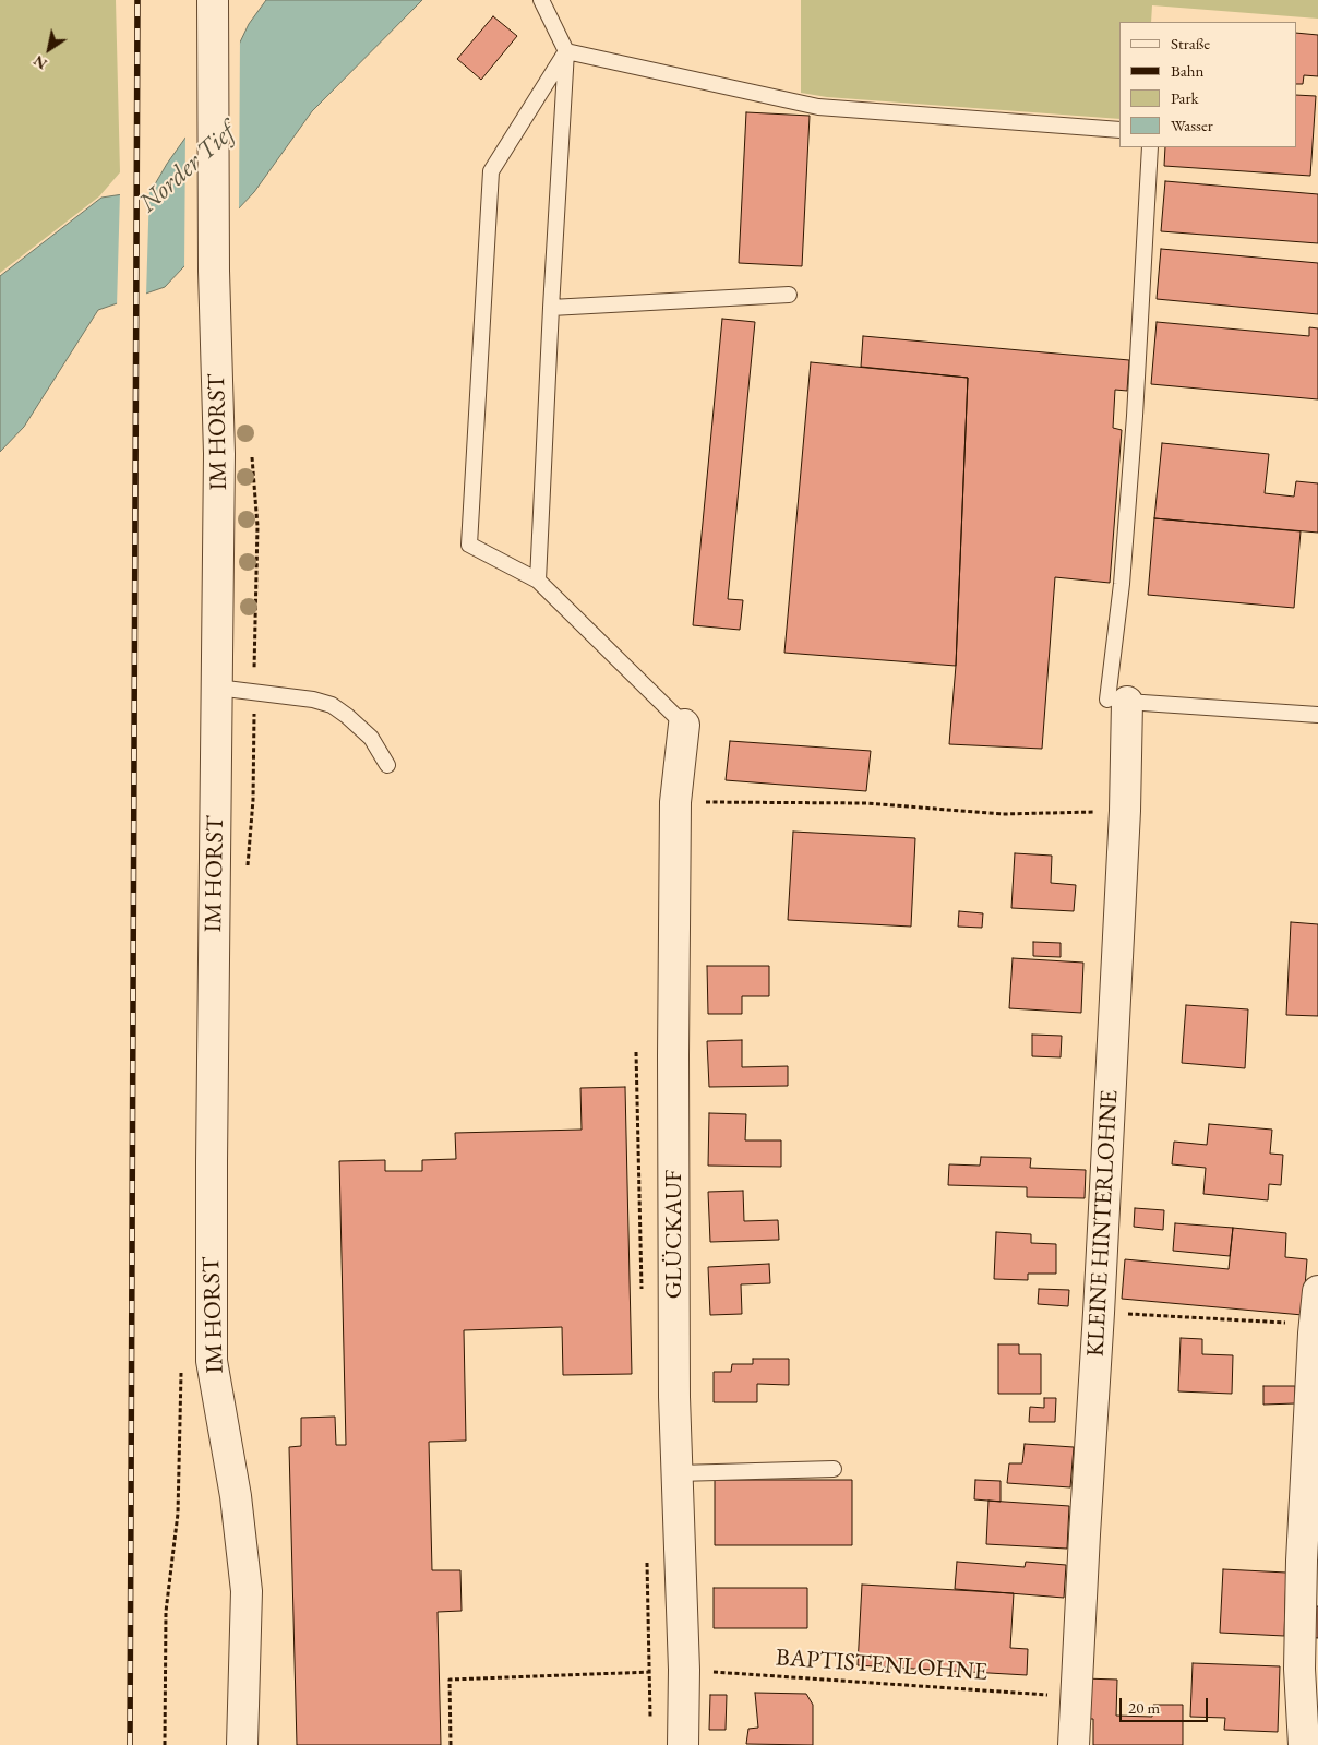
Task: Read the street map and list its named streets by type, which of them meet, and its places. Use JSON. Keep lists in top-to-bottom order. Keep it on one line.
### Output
{"streets":{"street":["IM HORST","KLEINE HINTERLOHNE","GLÜCKAUF"],"path":["BAPTISTENLOHNE"]},"crossings":[["KLEINE HINTERLOHNE","BAPTISTENLOHNE"],["GLÜCKAUF","BAPTISTENLOHNE"]],"water":["Norder Tief"],"legend":["Straße","Bahn","Park","Wasser"],"scale_bar":"20 m","north":"bottom left"}
